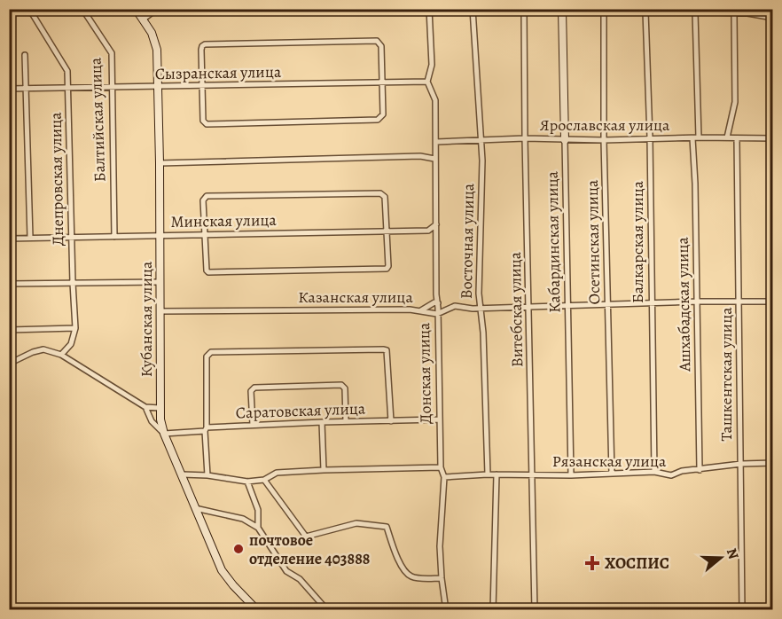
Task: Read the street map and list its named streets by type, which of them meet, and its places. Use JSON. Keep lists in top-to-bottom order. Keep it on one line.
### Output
{"streets":{"street":["Сызранская улица","Балтийская улица","Ярославская улица","Днепровская улица","Минская улица","Восточная улица","Кабардинская улица","Осетинская улица","Балкарская улица","Казанская улица","Ашхабадская улица","Витебская улица","Кубанская улица","Донская улица","Ташкентская улица","Саратовская улица","Рязанская улица"]},"crossings":[["Сызранская улица","Балтийская улица"],["Сызранская улица","Днепровская улица"],["Сызранская улица","Кубанская улица"],["Сызранская улица","Донская улица"],["Балтийская улица","Минская улица"],["Ярославская улица","Восточная улица"],["Ярославская улица","Кабардинская улица"],["Ярославская улица","Осетинская улица"],["Ярославская улица","Балкарская улица"],["Ярославская улица","Ашхабадская улица"],["Ярославская улица","Витебская улица"],["Ярославская улица","Донская улица"],["Ярославская улица","Ташкентская улица"],["Днепровская улица","Минская улица"],["Минская улица","Кубанская улица"],["Минская улица","Донская улица"],["Восточная улица","Рязанская улица"],["Кабардинская улица","Рязанская улица"],["Осетинская улица","Рязанская улица"],["Балкарская улица","Рязанская улица"],["Казанская улица","Кубанская улица"],["Казанская улица","Донская улица"],["Ашхабадская улица","Рязанская улица"],["Витебская улица","Рязанская улица"],["Кубанская улица","Саратовская улица"],["Донская улица","Саратовская улица"],["Донская улица","Рязанская улица"],["Ташкентская улица","Рязанская улица"]],"places":{"other":["почтовое отделение 403888"],"health":["ХОСПИС"]},"north":"right"}
